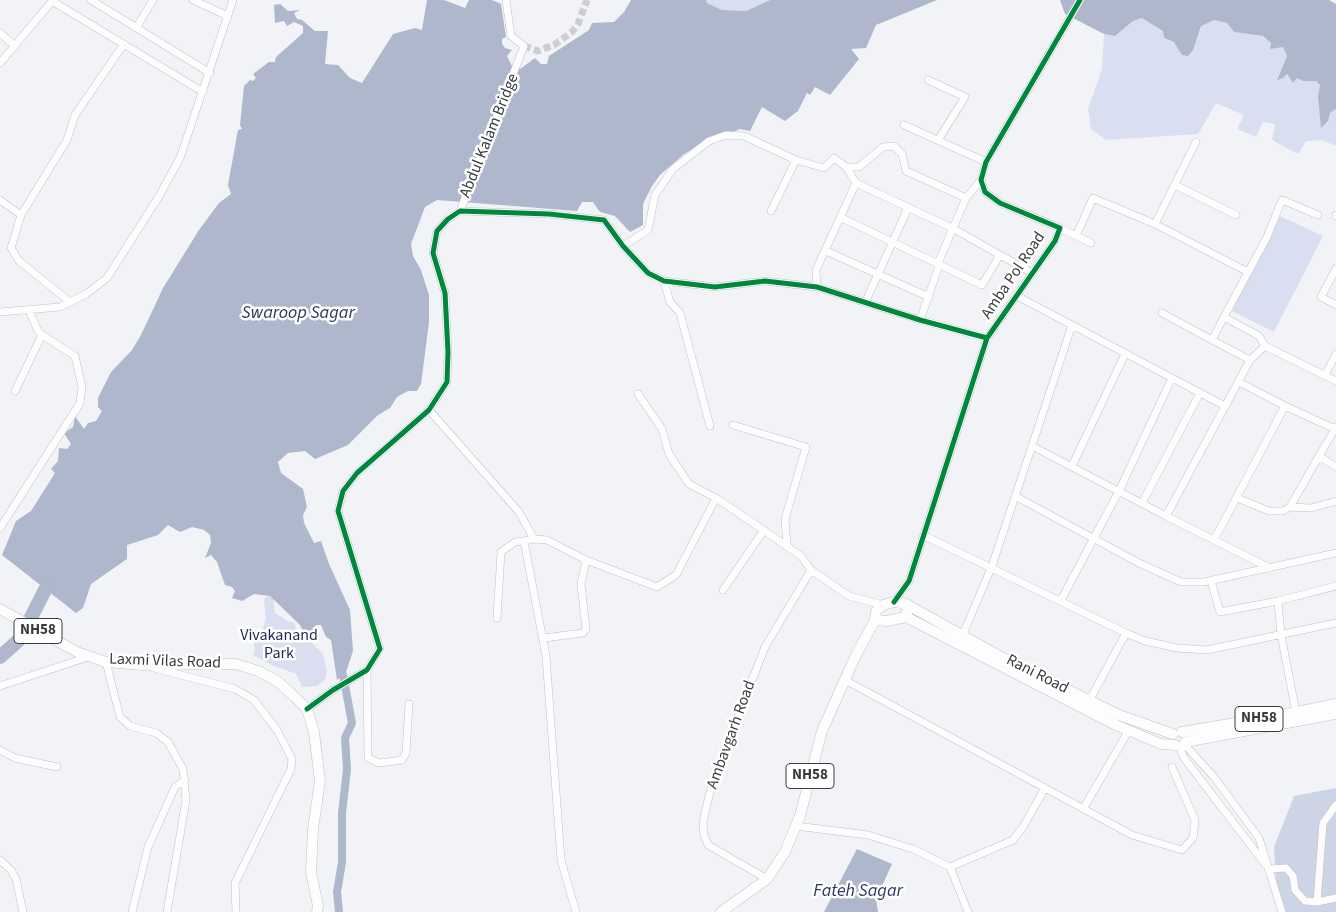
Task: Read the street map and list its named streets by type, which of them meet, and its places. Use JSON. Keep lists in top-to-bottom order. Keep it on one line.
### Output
{"streets":{"highway":["NH58","Laxmi Vilas Road","Rani Road"],"street":["Abdul Kalam Bridge","Amba Pol Road","Ambavgarh Road"]},"crossings":[["Amba Pol Road","NH58"],["NH58","Rani Road"],["NH58","Ambavgarh Road"]],"water":["Swaroop Sagar","Fateh Sagar"],"parks":["Vivakanand Park"]}
